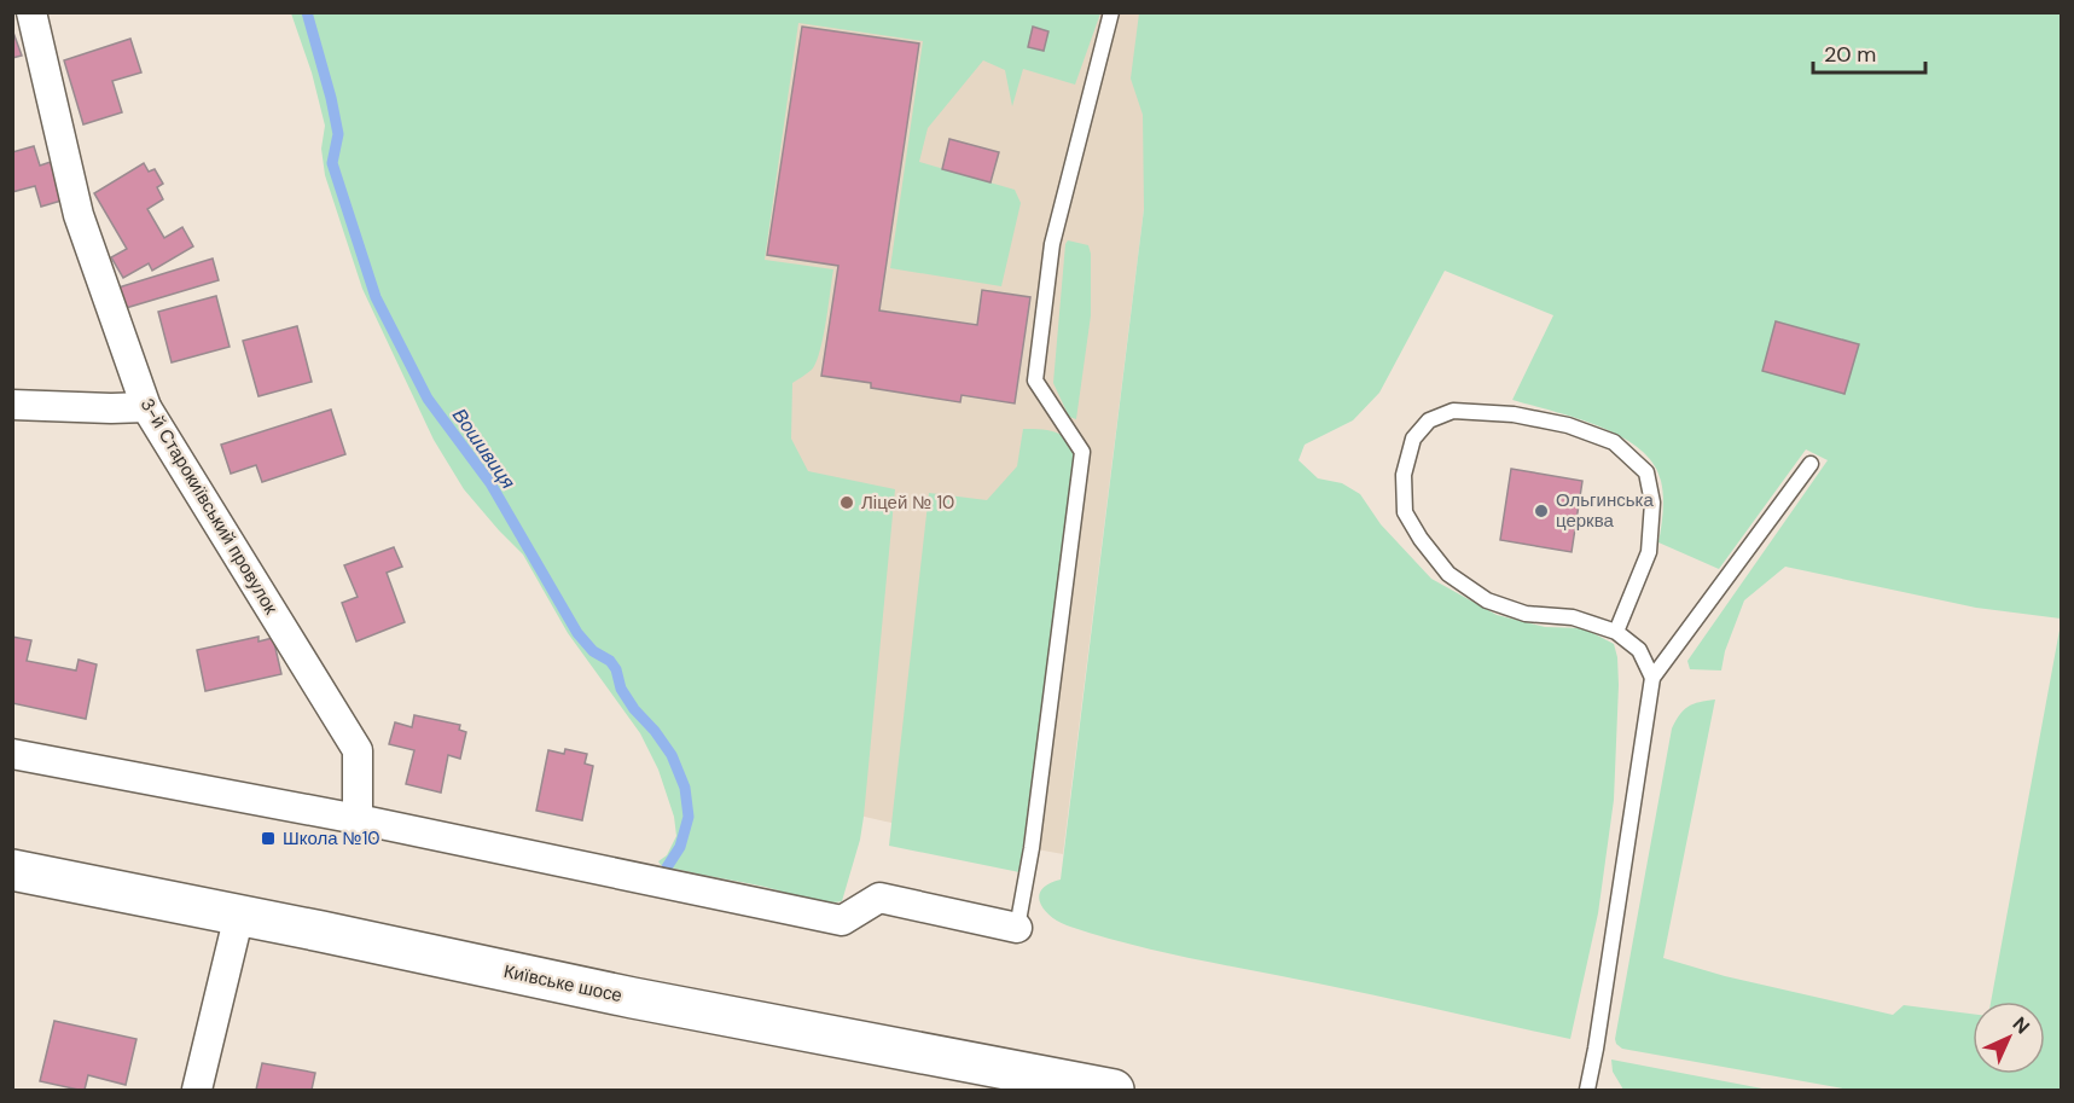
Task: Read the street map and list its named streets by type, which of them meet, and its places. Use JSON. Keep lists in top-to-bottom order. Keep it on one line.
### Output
{"streets":{"main road":["Київське шосе"],"street":["3-й Старокиївський провулок"]},"water":["Вошивиця"],"places":{"other":["Ліцей № 10","Ольгинська церква"],"transit":["Школа №10"]},"scale_bar":"20 m","north":"top right"}
